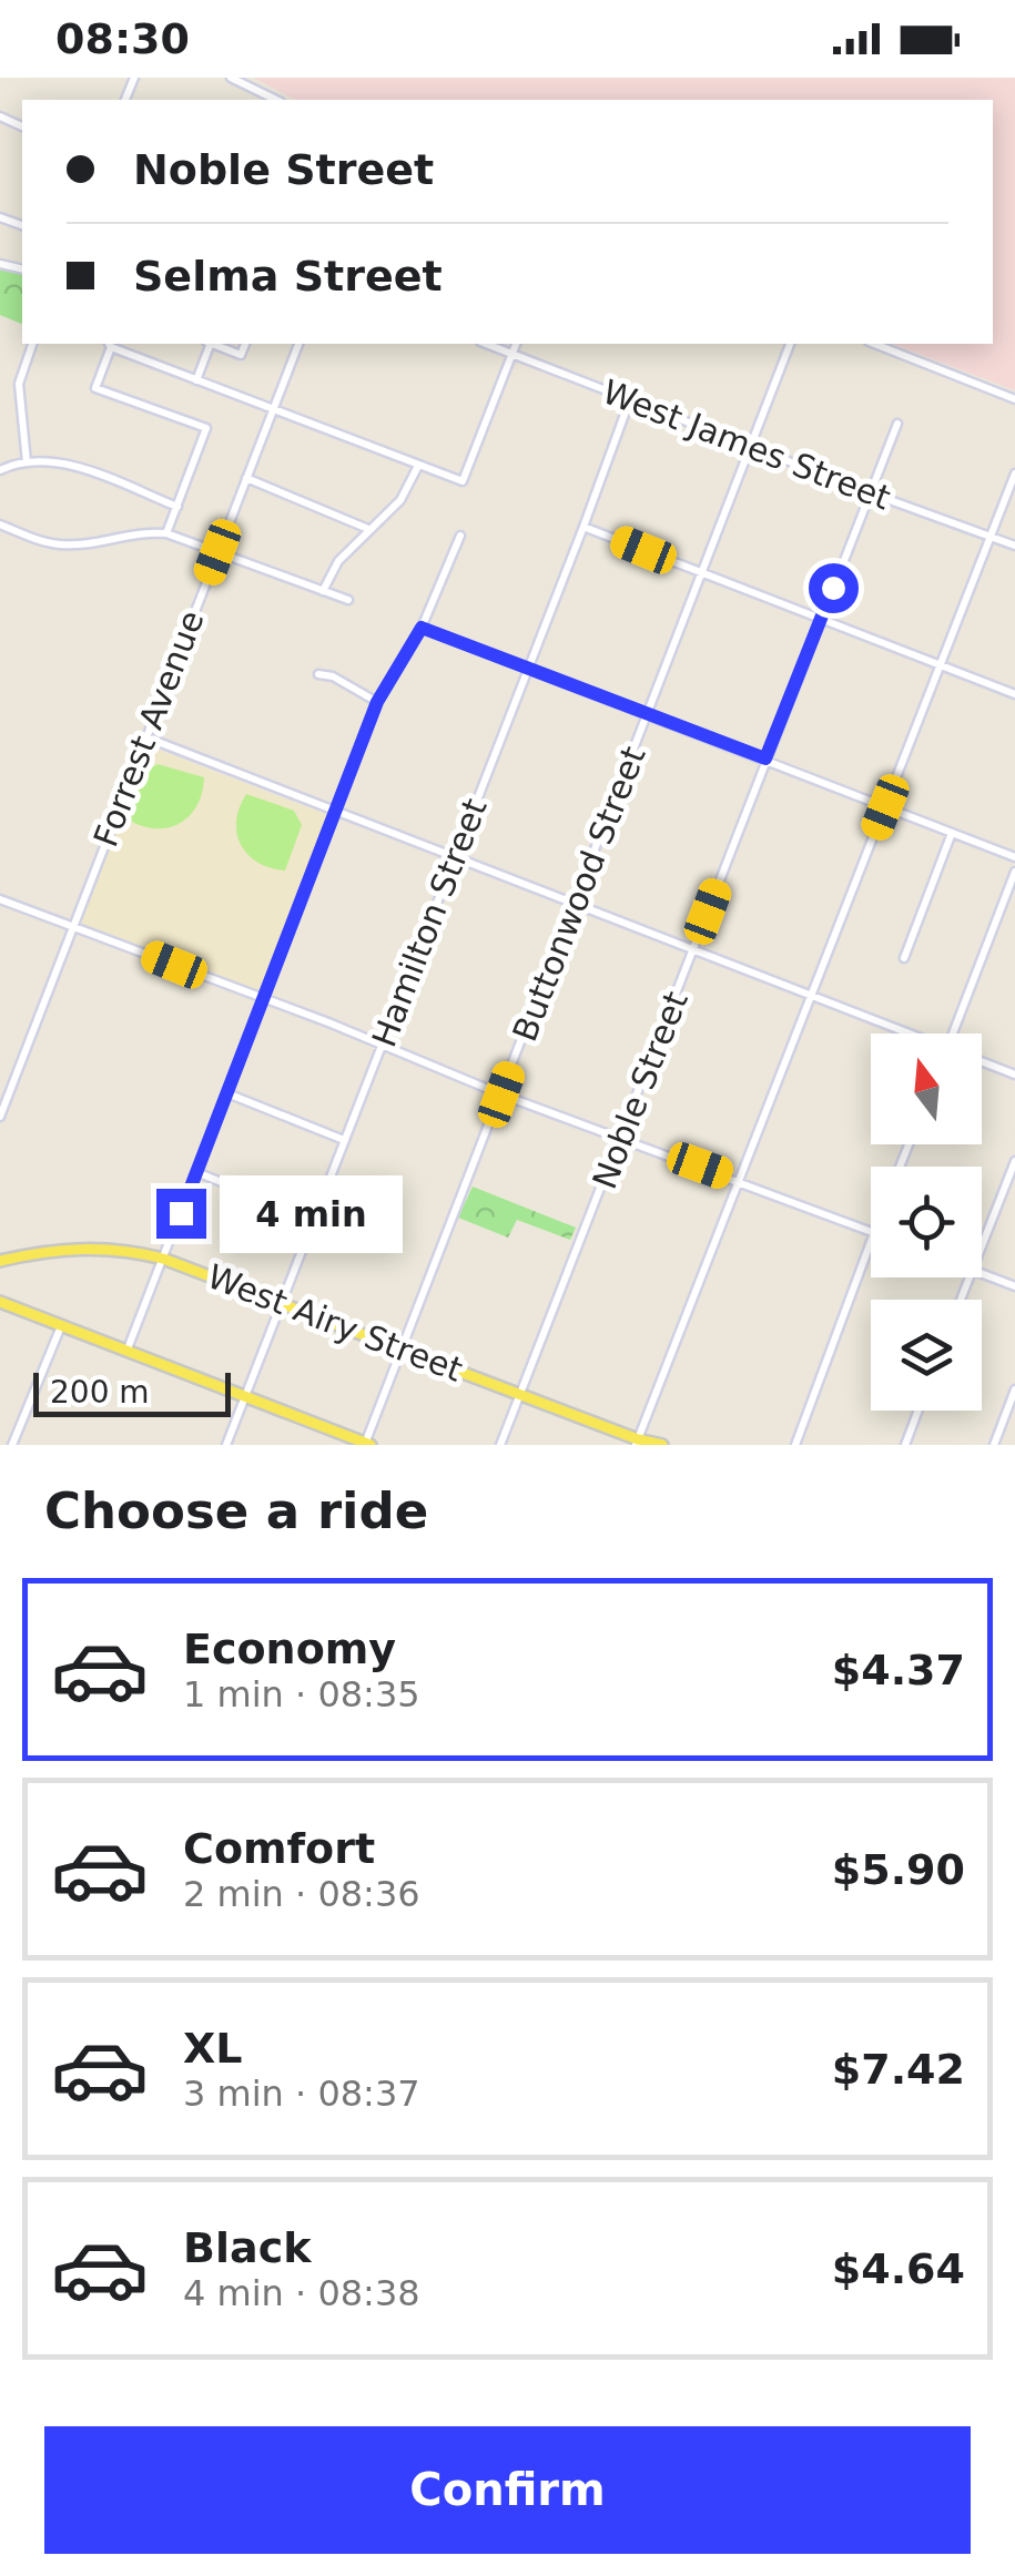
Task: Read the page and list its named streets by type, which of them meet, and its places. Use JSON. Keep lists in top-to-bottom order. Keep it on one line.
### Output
{"streets":{"main road":["West Airy Street"],"street":["West James Street","Forrest Avenue","Buttonwood Street","Hamilton Street","Noble Street"]},"crossings":[["West James Street","Buttonwood Street"],["West James Street","Hamilton Street"],["West James Street","Noble Street"],["Buttonwood Street","West Airy Street"],["Hamilton Street","West Airy Street"],["Noble Street","West Airy Street"]],"scale_bar":"200 m","north":"top","page":{"status":"08:30","banner":["Noble Street","Selma Street"],"bubble":"4 min","scale":"200 m","heading":"Choose a ride","list":[{"name":"Economy","note":"1 min · 08:35","value":"$4.37"},{"name":"Comfort","note":"2 min · 08:36","value":"$5.90"},{"name":"XL","note":"3 min · 08:37","value":"$7.42"},{"name":"Black","note":"4 min · 08:38","value":"$4.64"}],"buttons":"Confirm"}}
